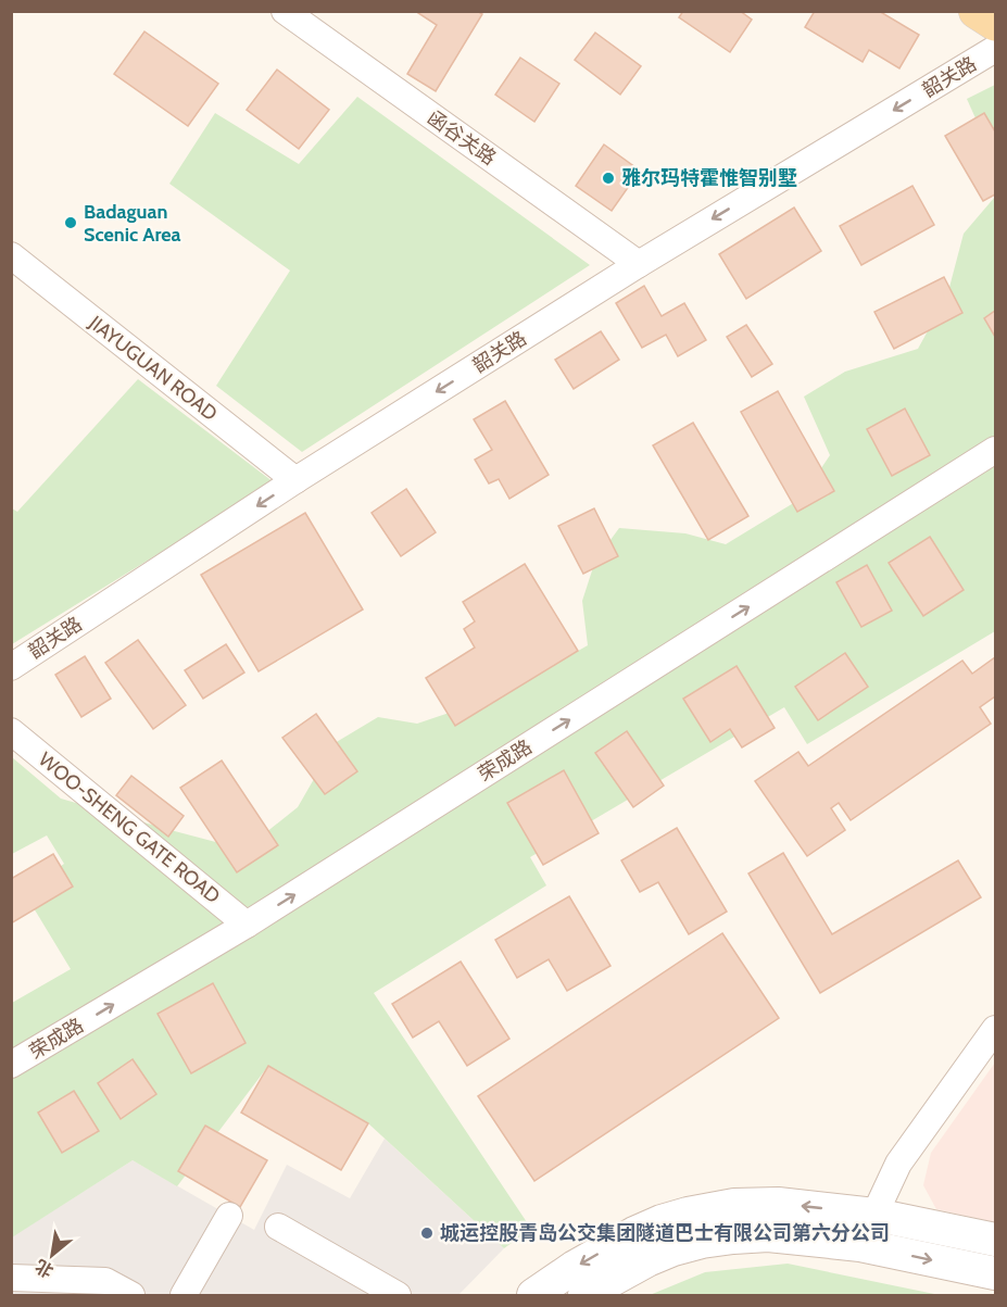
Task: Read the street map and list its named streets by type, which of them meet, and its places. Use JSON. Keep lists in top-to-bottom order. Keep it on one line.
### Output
{"streets":{"street":["韶关路","函谷关路","JIAYUGUAN ROAD","荣成路","WOO-SHENG GATE ROAD"]},"crossings":[["韶关路","函谷关路"],["韶关路","JIAYUGUAN ROAD"],["荣成路","WOO-SHENG GATE ROAD"]],"one_way":["韶关路","荣成路"],"places":["雅尔玛特霍惟智别墅","Badaguan Scenic Area","城运控股青岛公交集团隧道巴士有限公司第六分公司"],"north":"bottom left"}
